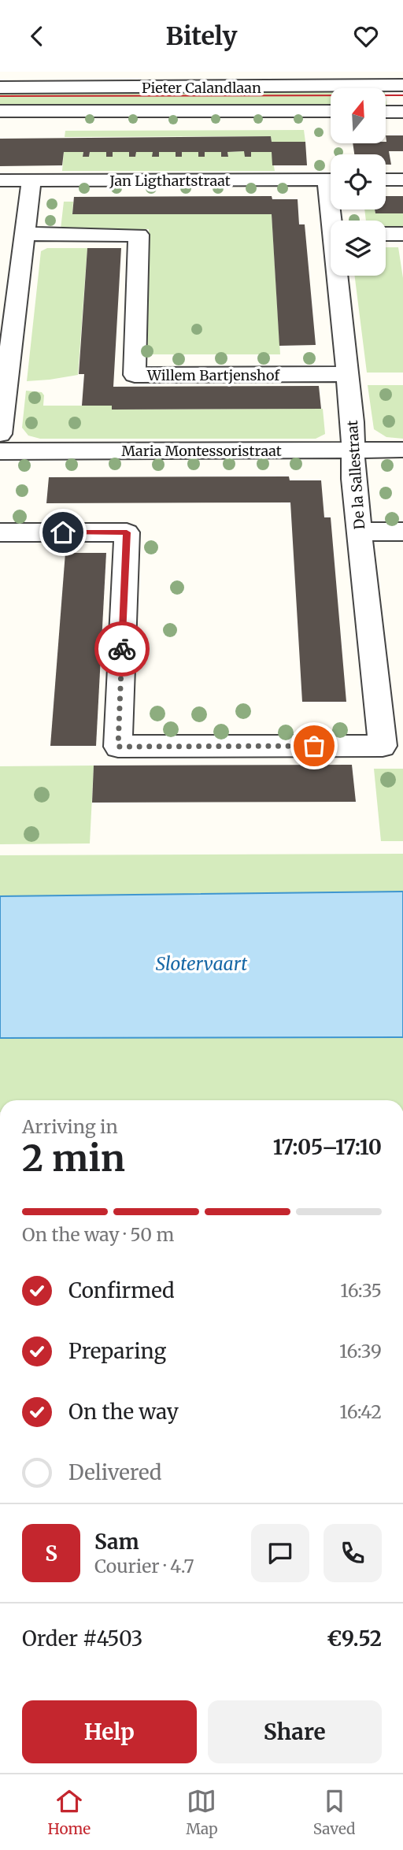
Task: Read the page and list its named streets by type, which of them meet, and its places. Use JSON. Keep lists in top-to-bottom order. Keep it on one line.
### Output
{"streets":{"street":["Pieter Calandlaan","Jan Ligthartstraat","Willem Bartjenshof","Maria Montessoristraat","De la Sallestraat"]},"crossings":[["Willem Bartjenshof","De la Sallestraat"],["Maria Montessoristraat","De la Sallestraat"]],"water":["Slotervaart"],"north":"top","page":{"header":"Bitely","heading":["2 min","Arriving in","17:05–17:10"],"panel":["Sam","Courier · 4.7","Order #4503","€9.52"],"bar":"On the way · 50 m","list":[["Confirmed","16:35"],["Preparing","16:39"],["On the way","16:42"],"Delivered"],"round":"S","buttons":["Help","Share"],"tabs":["Home","Map","Saved"]}}
